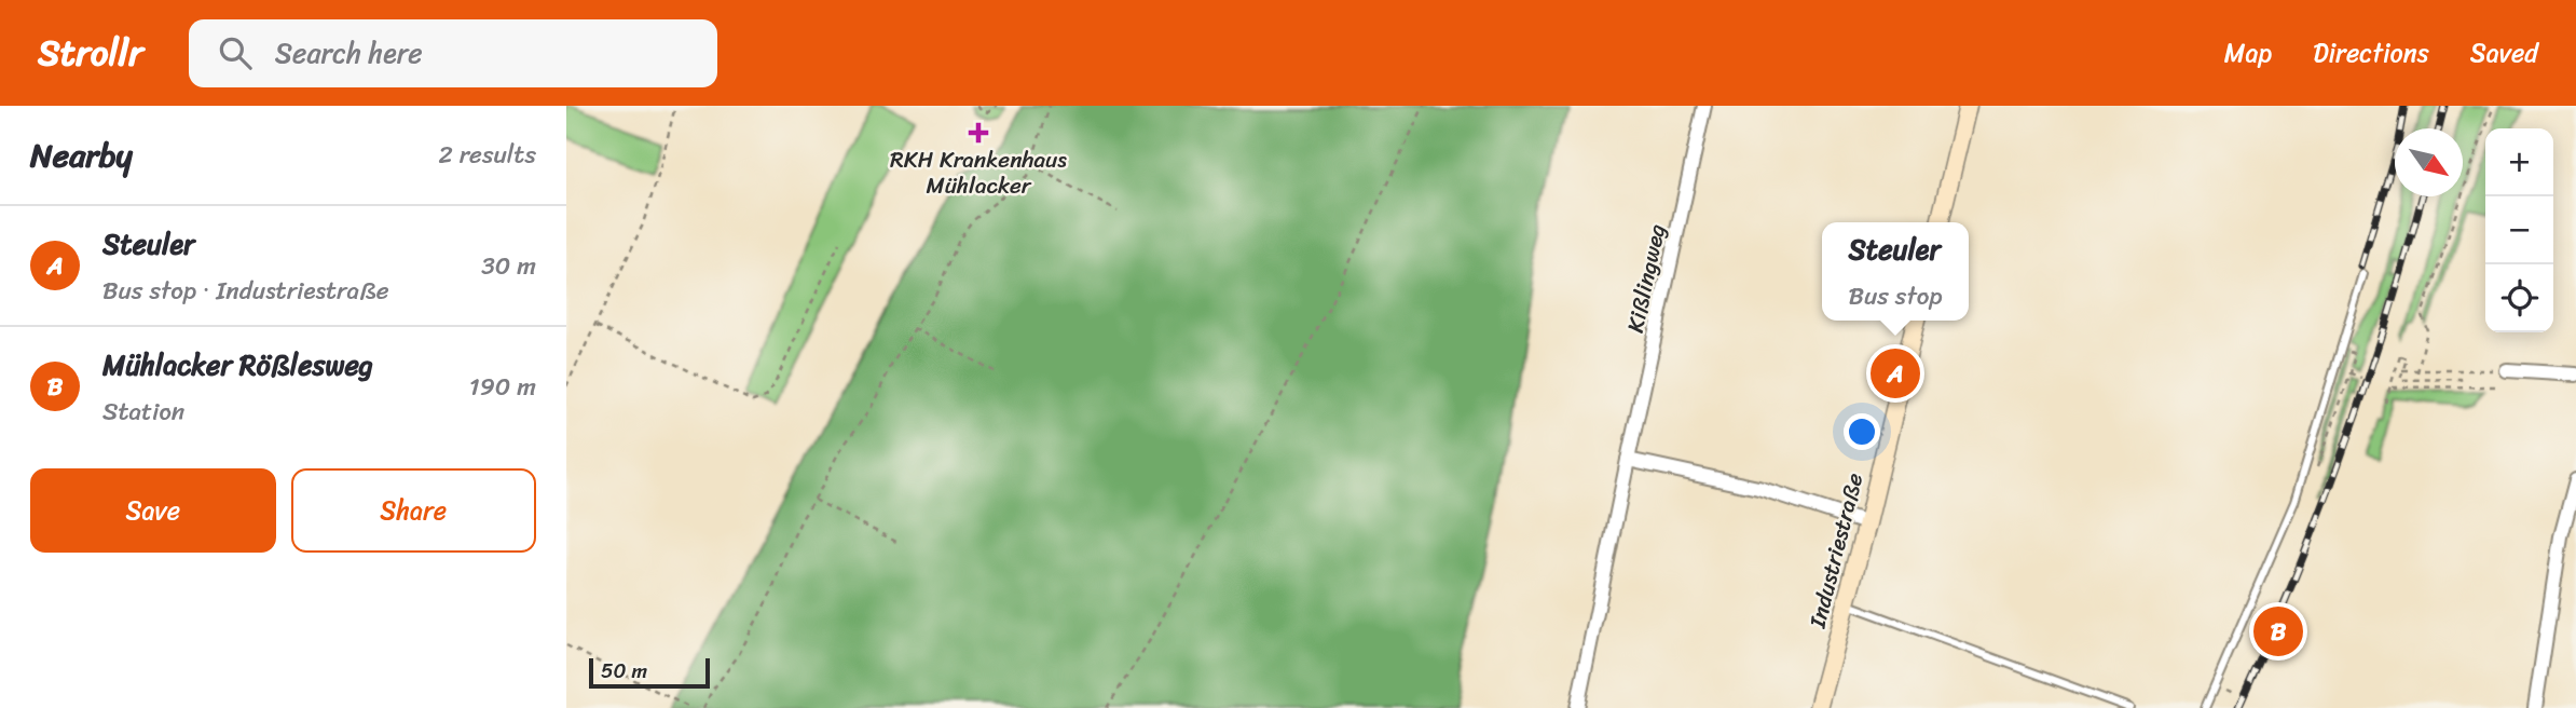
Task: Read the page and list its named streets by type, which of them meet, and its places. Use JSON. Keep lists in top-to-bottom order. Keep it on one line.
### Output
{"streets":{"street":["Kißlingweg","Industriestraße"]},"places":{"health":["RKH Krankenhaus Mühlacker"]},"scale_bar":"50 m","north":"bottom right","page":{"header":"Strollr","search":"Search here","nav":["Map","Directions","Saved"],"heading":["Nearby","2 results"],"map_buttons":["+","−"],"list":[{"mark":"A","name":"Steuler","note":"Bus stop · Industriestraße","value":"30 m"},{"mark":"B","name":"Mühlacker Rößlesweg","note":"Station","value":"190 m"}],"popup":["Steuler","Bus stop"],"pins":["A","B"],"buttons":["Save","Share"],"scale":"50 m"}}
